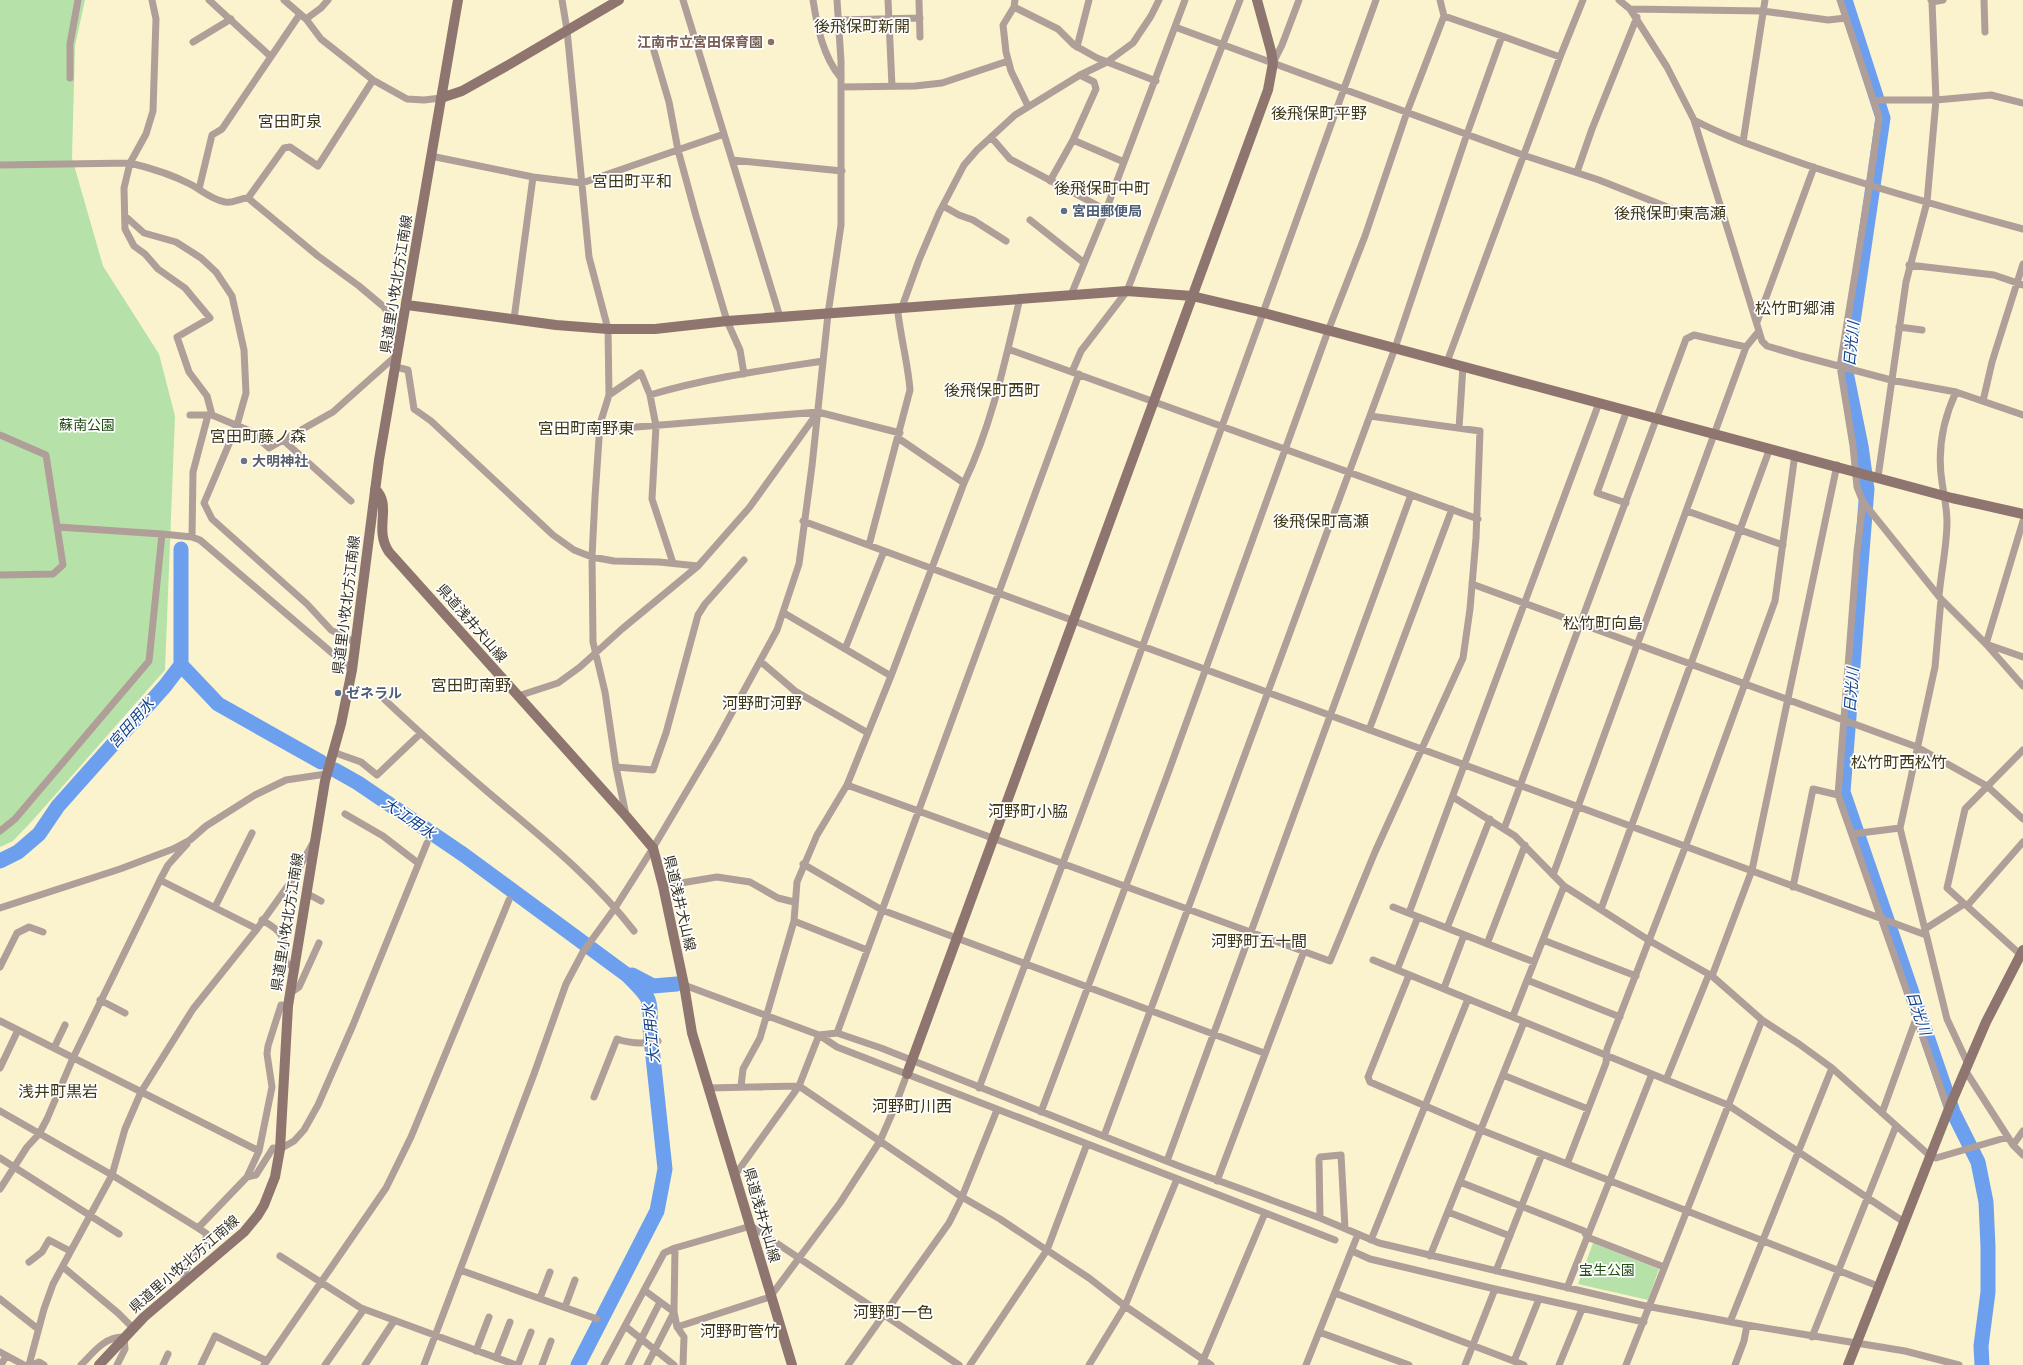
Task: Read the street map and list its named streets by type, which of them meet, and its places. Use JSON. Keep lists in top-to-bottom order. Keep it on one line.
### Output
{"streets":{"street":["県道里小牧北方江南線","県道浅井犬山線"]},"crossings":[["県道里小牧北方江南線","県道浅井犬山線"]],"districts":["後飛保町新開","後飛保町平野","宮田町泉","宮田町平和","後飛保町中町","後飛保町東高瀬","松竹町郷浦","後飛保町西町","宮田町南野東","宮田町藤ノ森","後飛保町高瀬","松竹町向島","宮田町南野","河野町河野","松竹町西松竹","河野町小脇","河野町五十間","浅井町黒岩","河野町川西","河野町一色","河野町管竹"],"water":["日光川","宮田用水","大江用水"],"parks":["蘇南公園","宝生公園"],"places":["江南市立宮田保育園","宮田郵便局","大明神社","ゼネラル"]}
